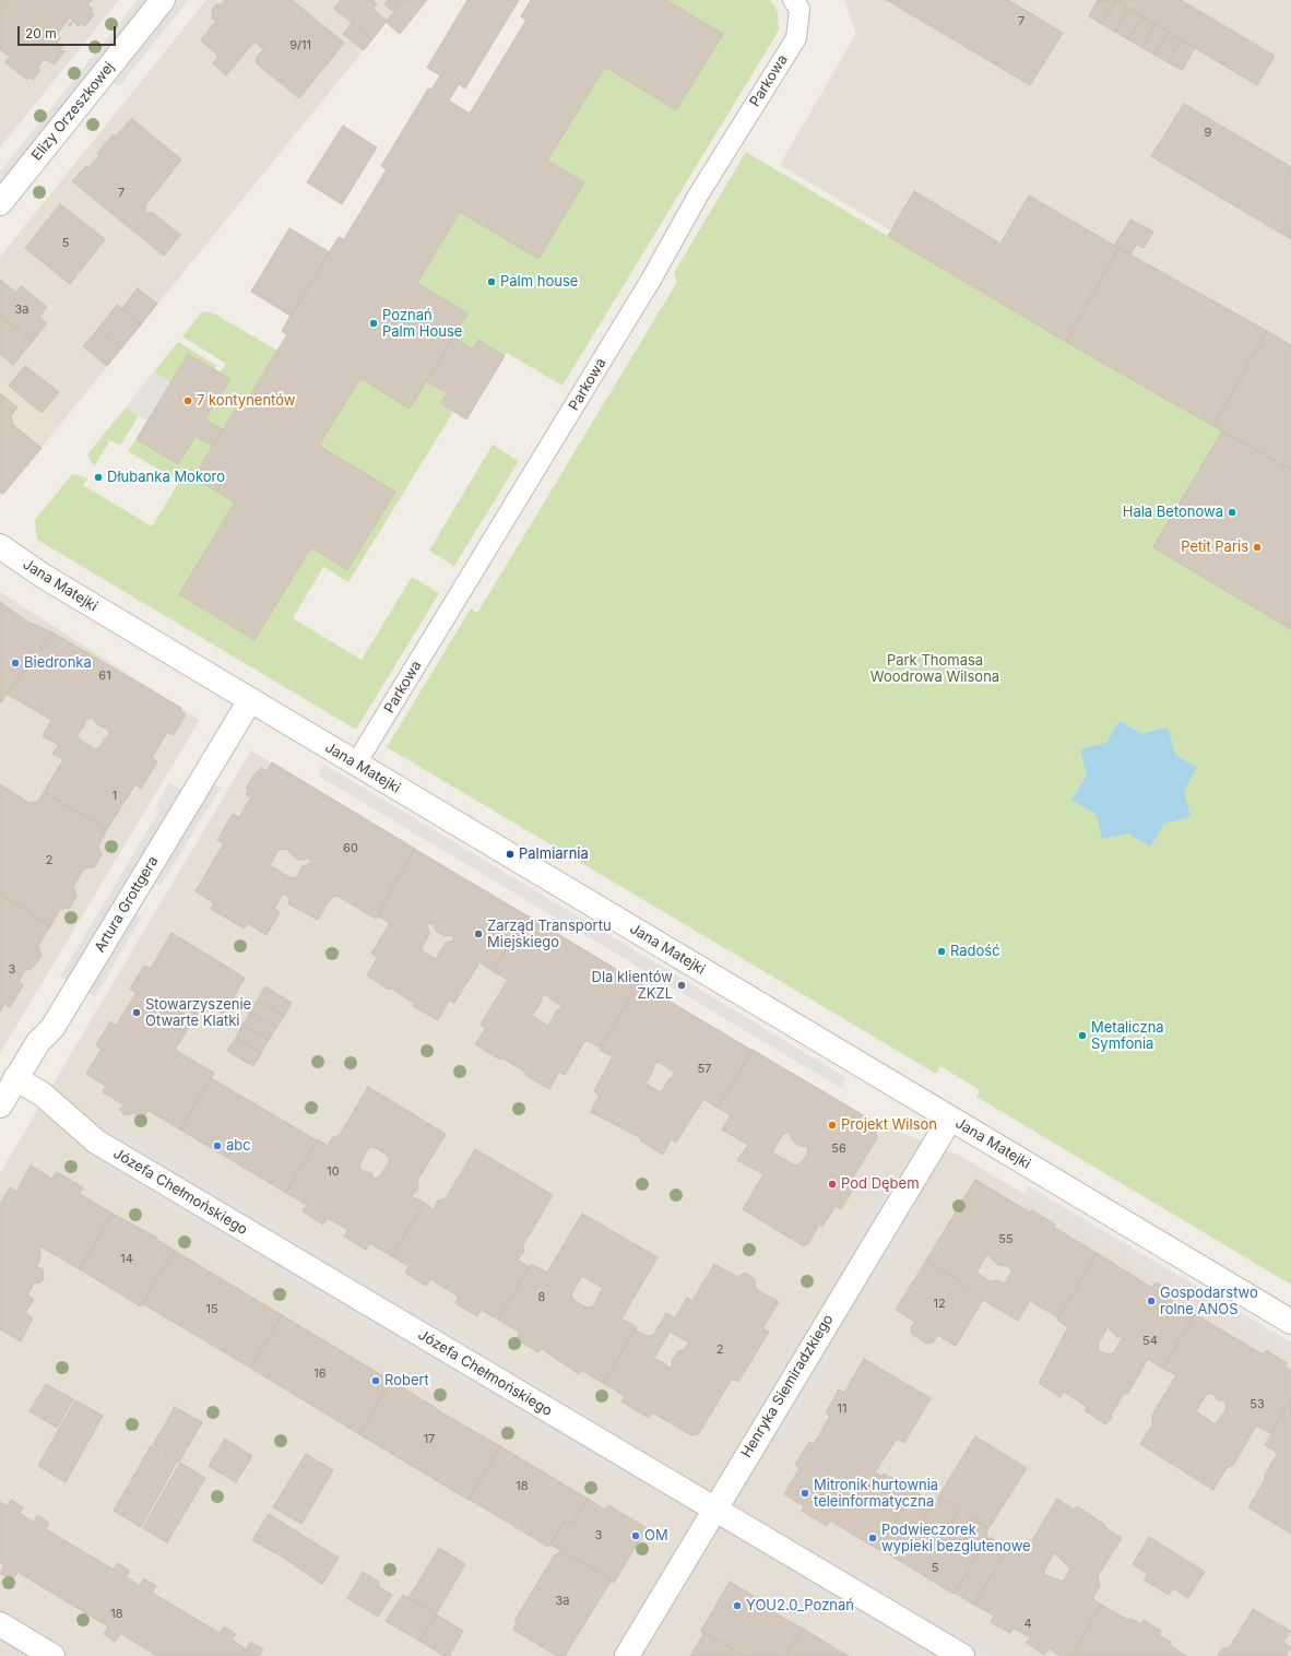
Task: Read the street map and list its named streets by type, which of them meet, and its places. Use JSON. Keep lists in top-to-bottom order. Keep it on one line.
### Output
{"streets":{"street":["Elizy Orzeszkowej","Jana Matejki","Artura Grottgera","Józefa Chełmońskiego","Henryka Siemiradzkiego"],"lane":["Parkowa"]},"crossings":[["Parkowa","Jana Matejki"],["Jana Matejki","Artura Grottgera"],["Jana Matejki","Henryka Siemiradzkiego"],["Artura Grottgera","Józefa Chełmońskiego"],["Józefa Chełmońskiego","Henryka Siemiradzkiego"]],"parks":["Park Thomasa Woodrowa Wilsona"],"places":["Palm house","Poznań Palm House","7 kontynentów","Dłubanka Mokoro","Hala Betonowa","Petit Paris","Biedronka","Palmiarnia","Zarząd Transportu Miejskiego","Radość","Dla klientów ZKZL","Stowarzyszenie Otwarte Klatki","Metaliczna Symfonia","Projekt Wilson","abc","Pod Dębem","Gospodarstwo rolne ANOS","Robert","Mitronik hurtownia teleinformatyczna","OM","Podwieczorek wypieki bezglutenowe","YOU2.0_Poznań"],"house_numbers":["7","9/11","9","7","5","3a","61","1","60","2","3","57","56","10","55","14","8","12","15","54","2","16","53","11","17","18","3","5","3a","18","4"],"scale_bar":"20 m"}
